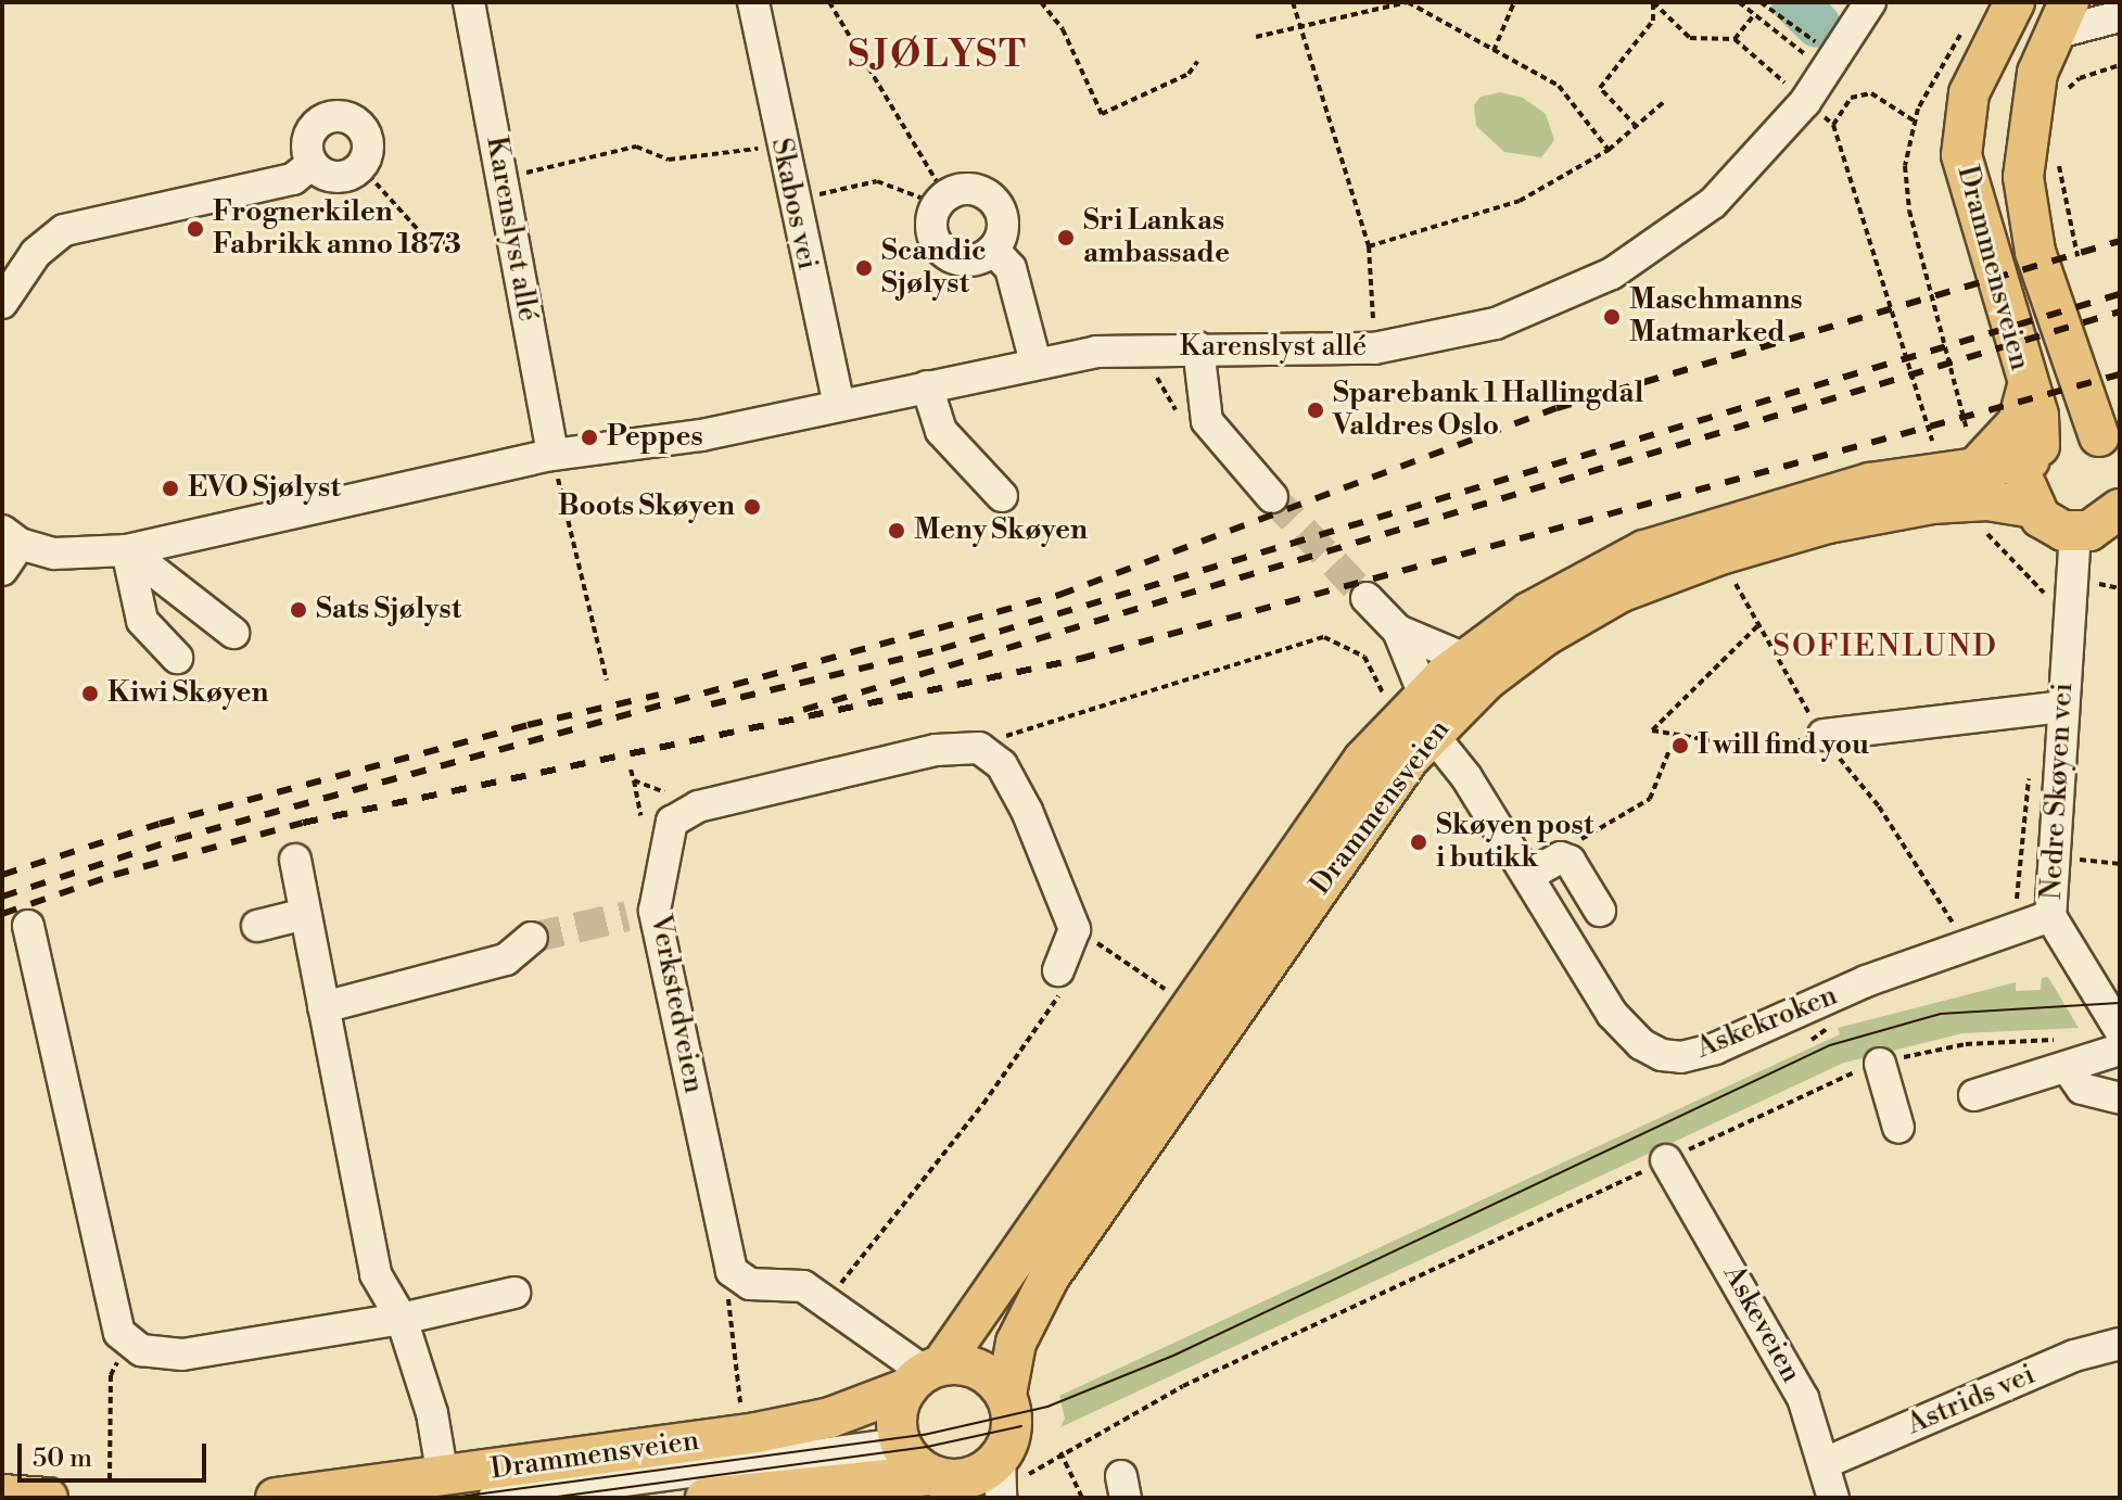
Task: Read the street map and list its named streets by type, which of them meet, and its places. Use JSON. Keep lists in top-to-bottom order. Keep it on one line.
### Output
{"streets":{"main road":["Drammensveien"],"street":["Skabos vei","Karenslyst allé","Nedre Skøyen vei","Verkstedveien","Askekroken","Askeveien","Astrids vei"]},"crossings":[["Skabos vei","Karenslyst allé"],["Drammensveien","Askekroken"],["Nedre Skøyen vei","Askekroken"],["Askeveien","Astrids vei"]],"districts":["SJØLYST","SOFIENLUND"],"places":["Frognerkilen Fabrikk anno 1873","Sri Lankas ambassade","Scandic Sjølyst","Maschmanns Matmarked","Sparebank 1 Hallingdal Valdres Oslo","Peppes","EVO Sjølyst","Boots Skøyen","Meny Skøyen","Sats Sjølyst","Kiwi Skøyen","I will find you","Skøyen post i butikk"],"scale_bar":"50 m"}
